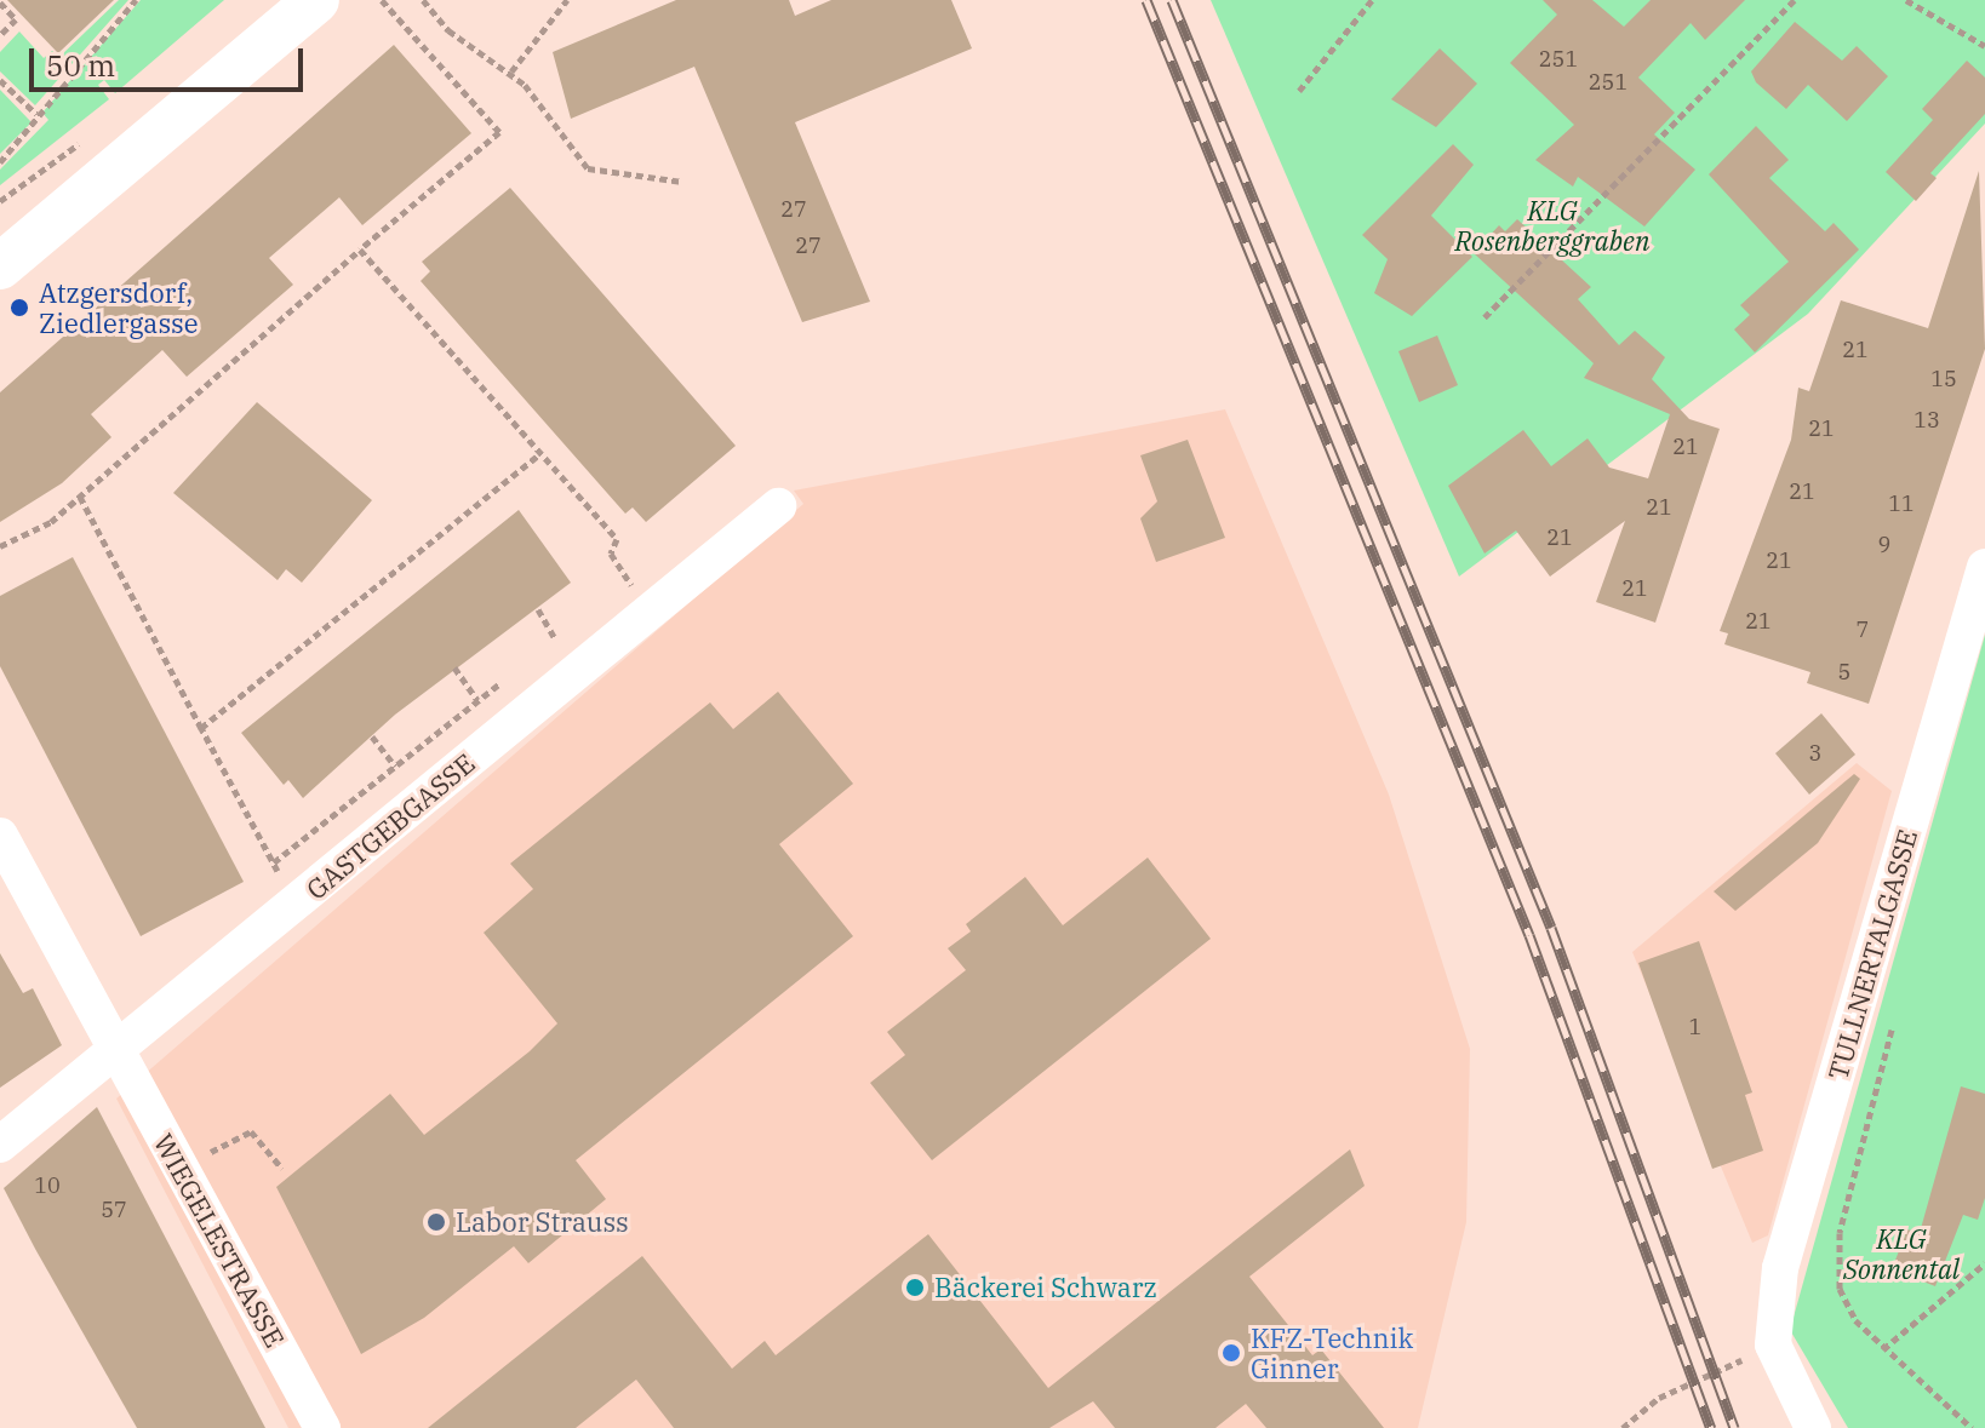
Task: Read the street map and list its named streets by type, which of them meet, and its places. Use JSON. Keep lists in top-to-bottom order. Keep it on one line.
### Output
{"streets":{"street":["GASTGEBGASSE","TULLNERTALGASSE","WIEGELESTRASSE"]},"crossings":[["GASTGEBGASSE","WIEGELESTRASSE"]],"parks":["KLG Rosenberggraben","KLG Sonnental"],"places":["Atzgersdorf, Ziedlergasse","Labor Strauss","Bäckerei Schwarz","KFZ-Technik Ginner"],"house_numbers":["251","251","27","27","21","15","13","21","21","21","11","21","21","9","21","21","21","7","5","3","1","10","57"],"scale_bar":"50 m"}
